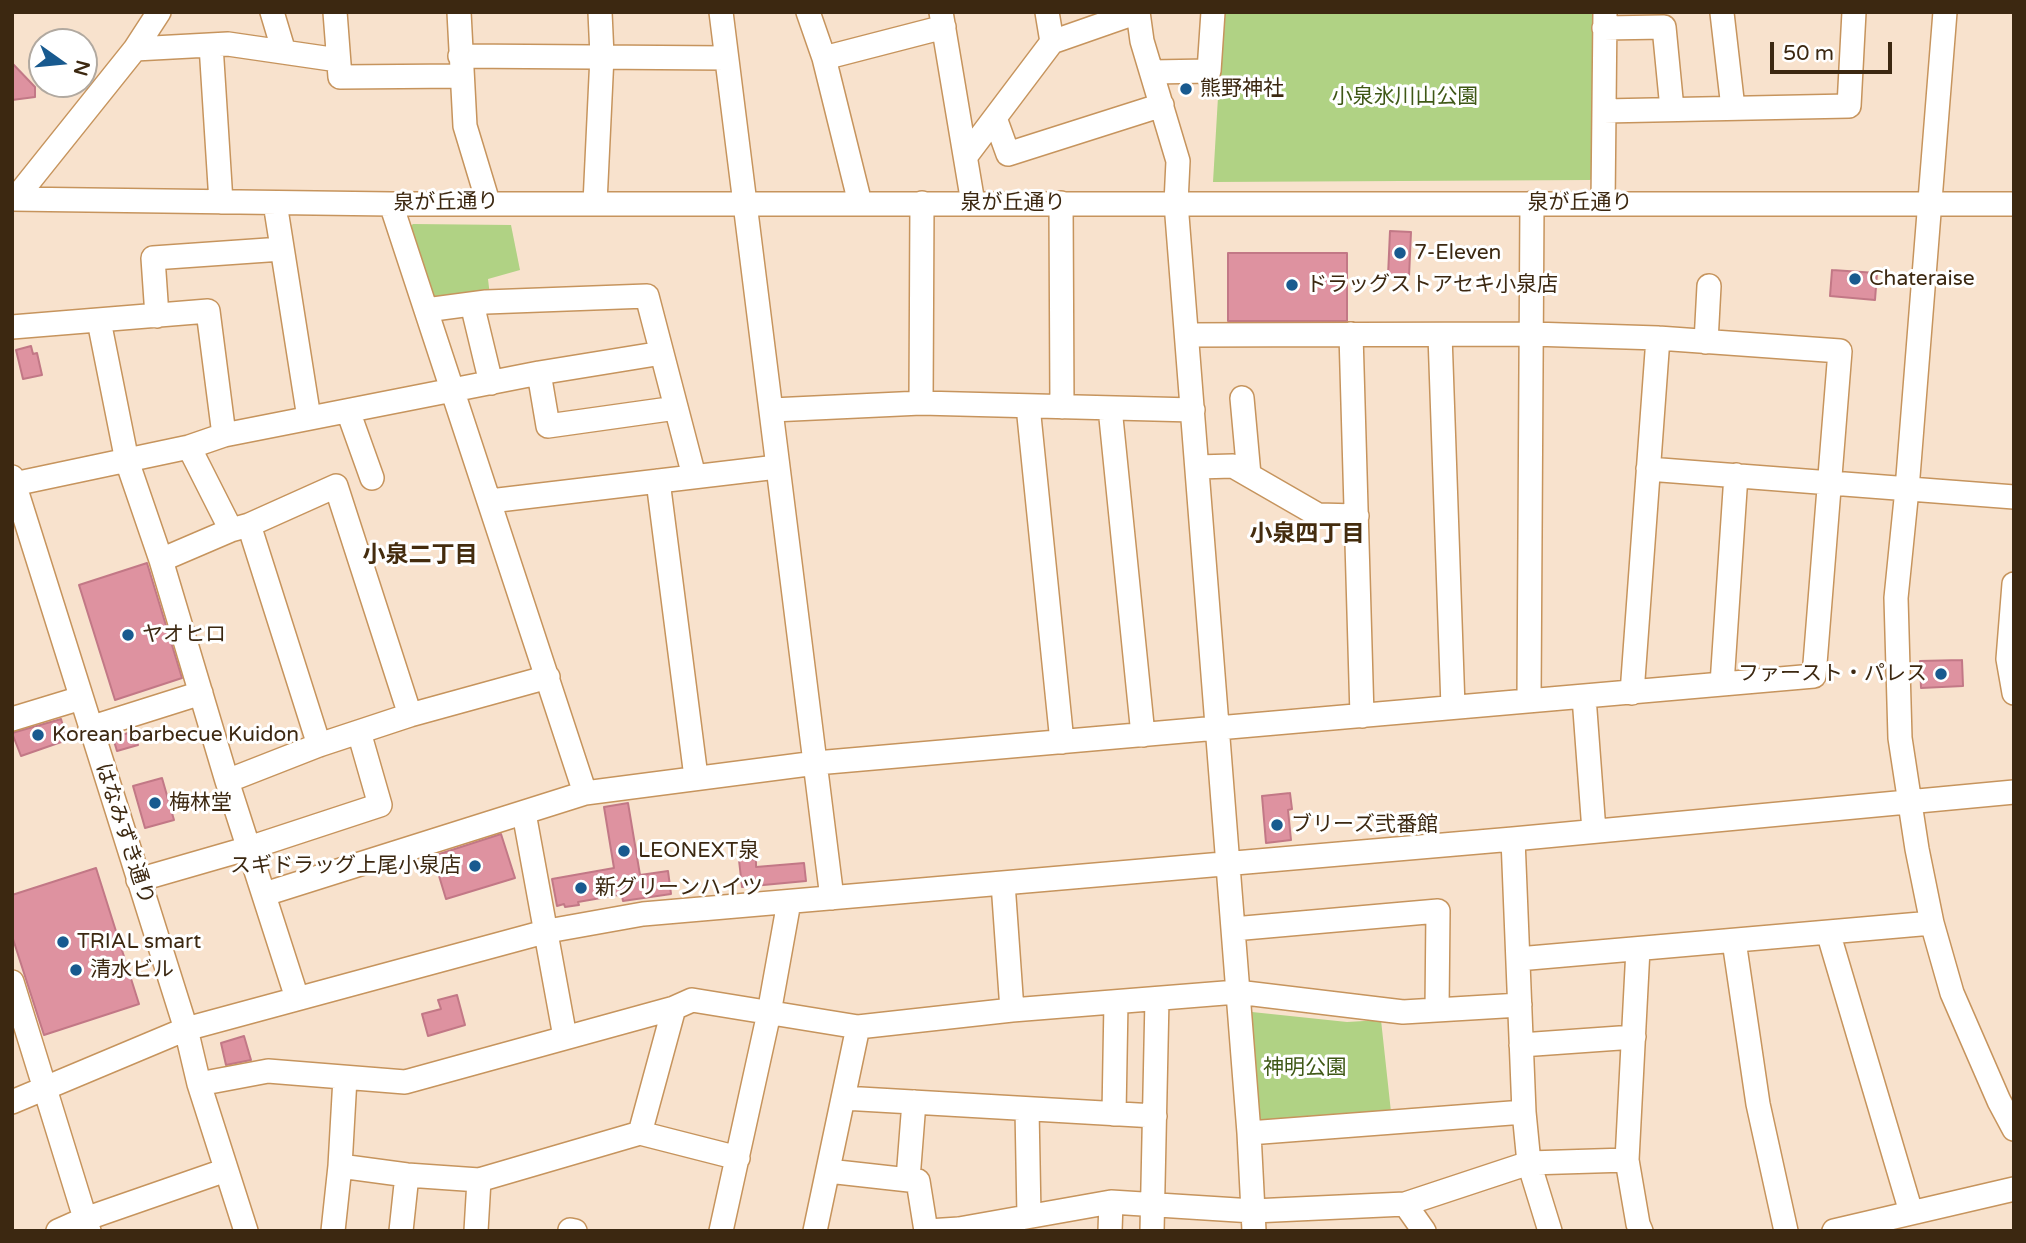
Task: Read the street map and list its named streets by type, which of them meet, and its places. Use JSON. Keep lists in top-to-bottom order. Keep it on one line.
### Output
{"streets":{"street":["泉が丘通り","はなみずき通り"]},"districts":["小泉四丁目","小泉二丁目"],"parks":["小泉氷川山公園","神明公園"],"places":["熊野神社","7-Eleven","Chateraise","ドラッグストアセキ小泉店","ヤオヒロ","ファースト・パレス","Korean barbecue Kuidon","梅林堂","ブリーズ弐番館","LEONEXT泉","スギドラッグ上尾小泉店","新グリーンハイツ","TRIAL smart","清水ビル"],"scale_bar":"50 m","north":"right"}
